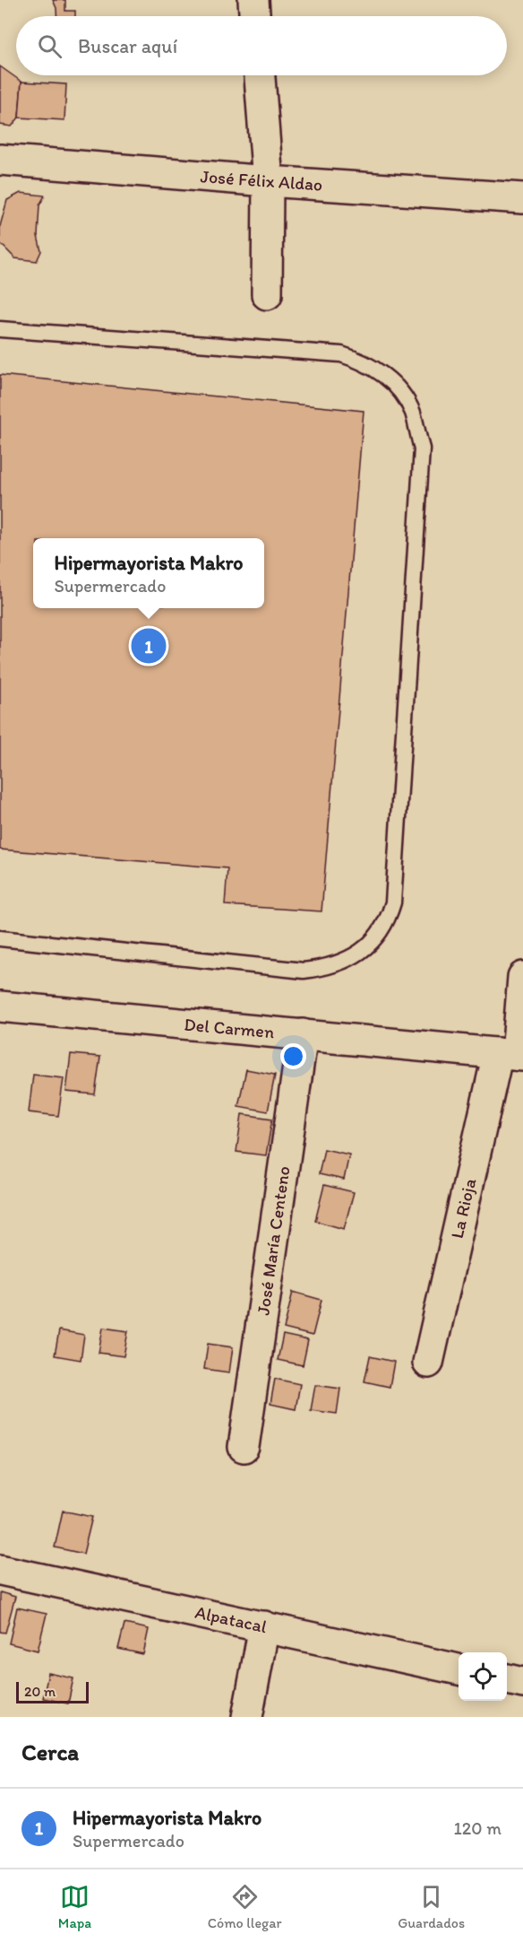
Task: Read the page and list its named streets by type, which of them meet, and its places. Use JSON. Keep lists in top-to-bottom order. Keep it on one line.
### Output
{"streets":{"street":["José Félix Aldao","Del Carmen","La Rioja","José María Centeno","Alpatacal"]},"crossings":[["Del Carmen","La Rioja"],["Del Carmen","José María Centeno"]],"scale_bar":"20 m","page":{"search":"Buscar aquí","popup":["Hipermayorista Makro","Supermercado"],"pins":"1","scale":"20 m","heading":"Cerca","list":[{"mark":"1","name":"Hipermayorista Makro","note":"Supermercado","value":"120 m"}],"nav":["Mapa","Cómo llegar","Guardados"]}}
